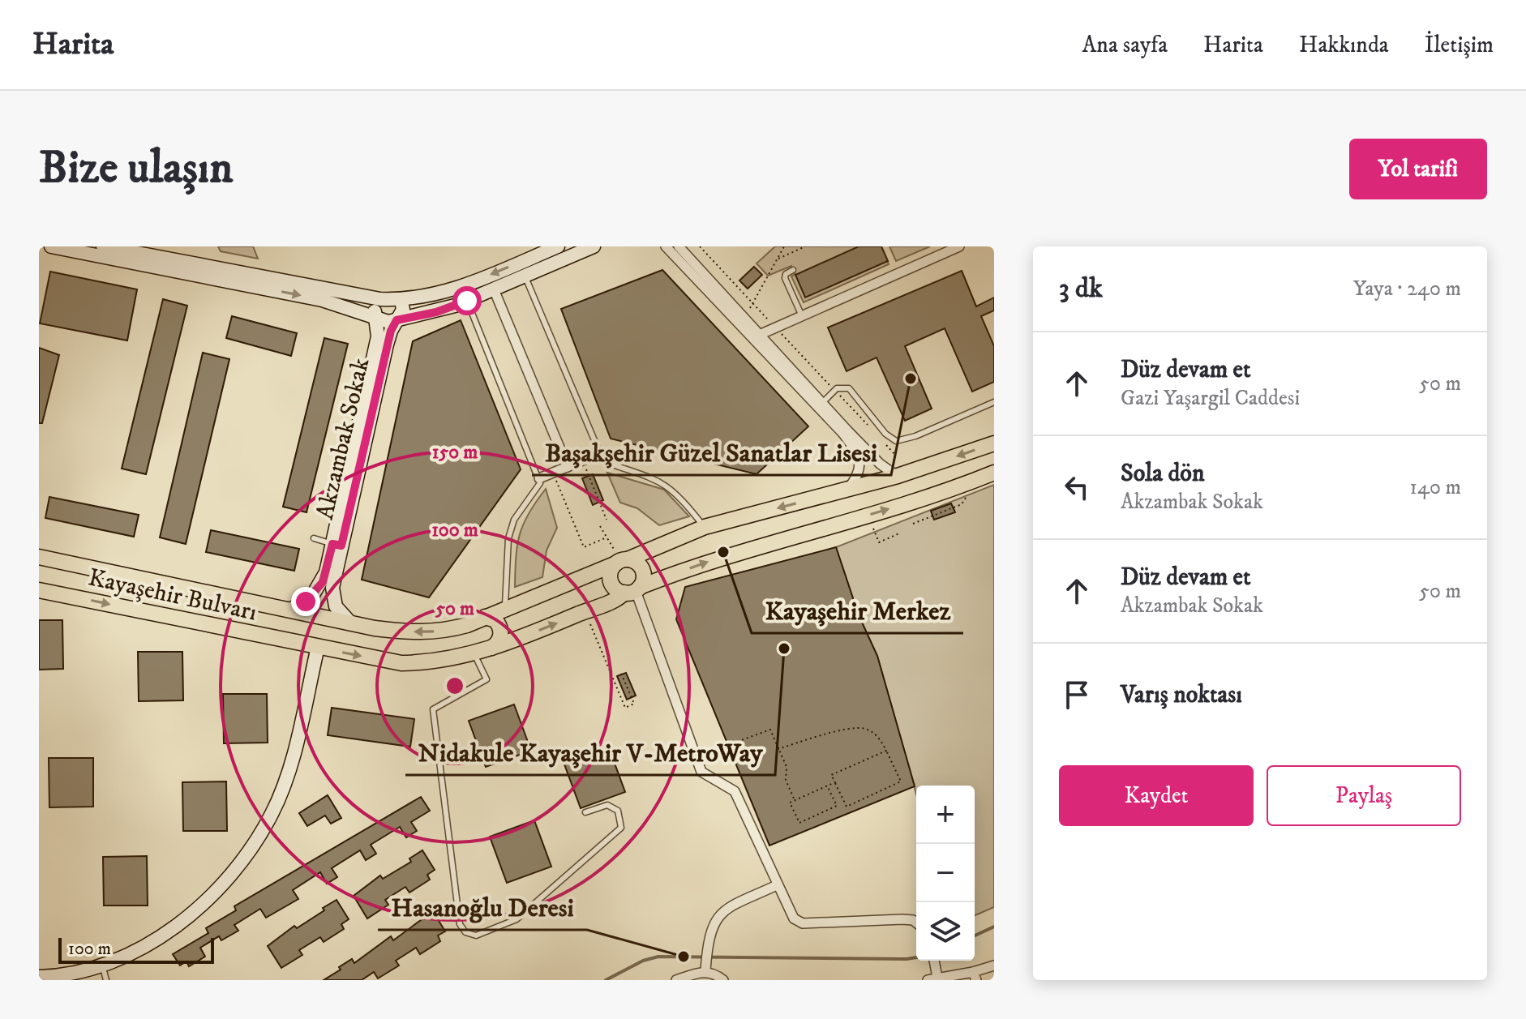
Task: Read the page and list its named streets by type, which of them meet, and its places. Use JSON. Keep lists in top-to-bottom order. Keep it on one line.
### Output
{"streets":{"main road":["Kayaşehir Bulvarı"],"street":["Akzambak Sokak"]},"crossings":[["Akzambak Sokak","Kayaşehir Bulvarı"]],"places":["Başakşehir Güzel Sanatlar Lisesi","Kayaşehir Merkez","Nidakule Kayaşehir V-MetroWay","Hasanoğlu Deresi"],"scale_bar":"100 m","page":{"header":"Harita","nav":["Ana sayfa","Harita","Hakkında","İletişim"],"buttons":["Yol tarifi",["Kaydet","Paylaş"]],"title":"Bize ulaşın","heading":["3 dk","Yaya · 240 m"],"list":[["Düz devam et","Gazi Yaşargil Caddesi","50 m"],["Sola dön","Akzambak Sokak","140 m"],["Düz devam et","Akzambak Sokak","50 m"],"Varış noktası"],"map_buttons":["+","−"],"scale":"100 m"},"rings":["150 m","100 m","50 m"]}
